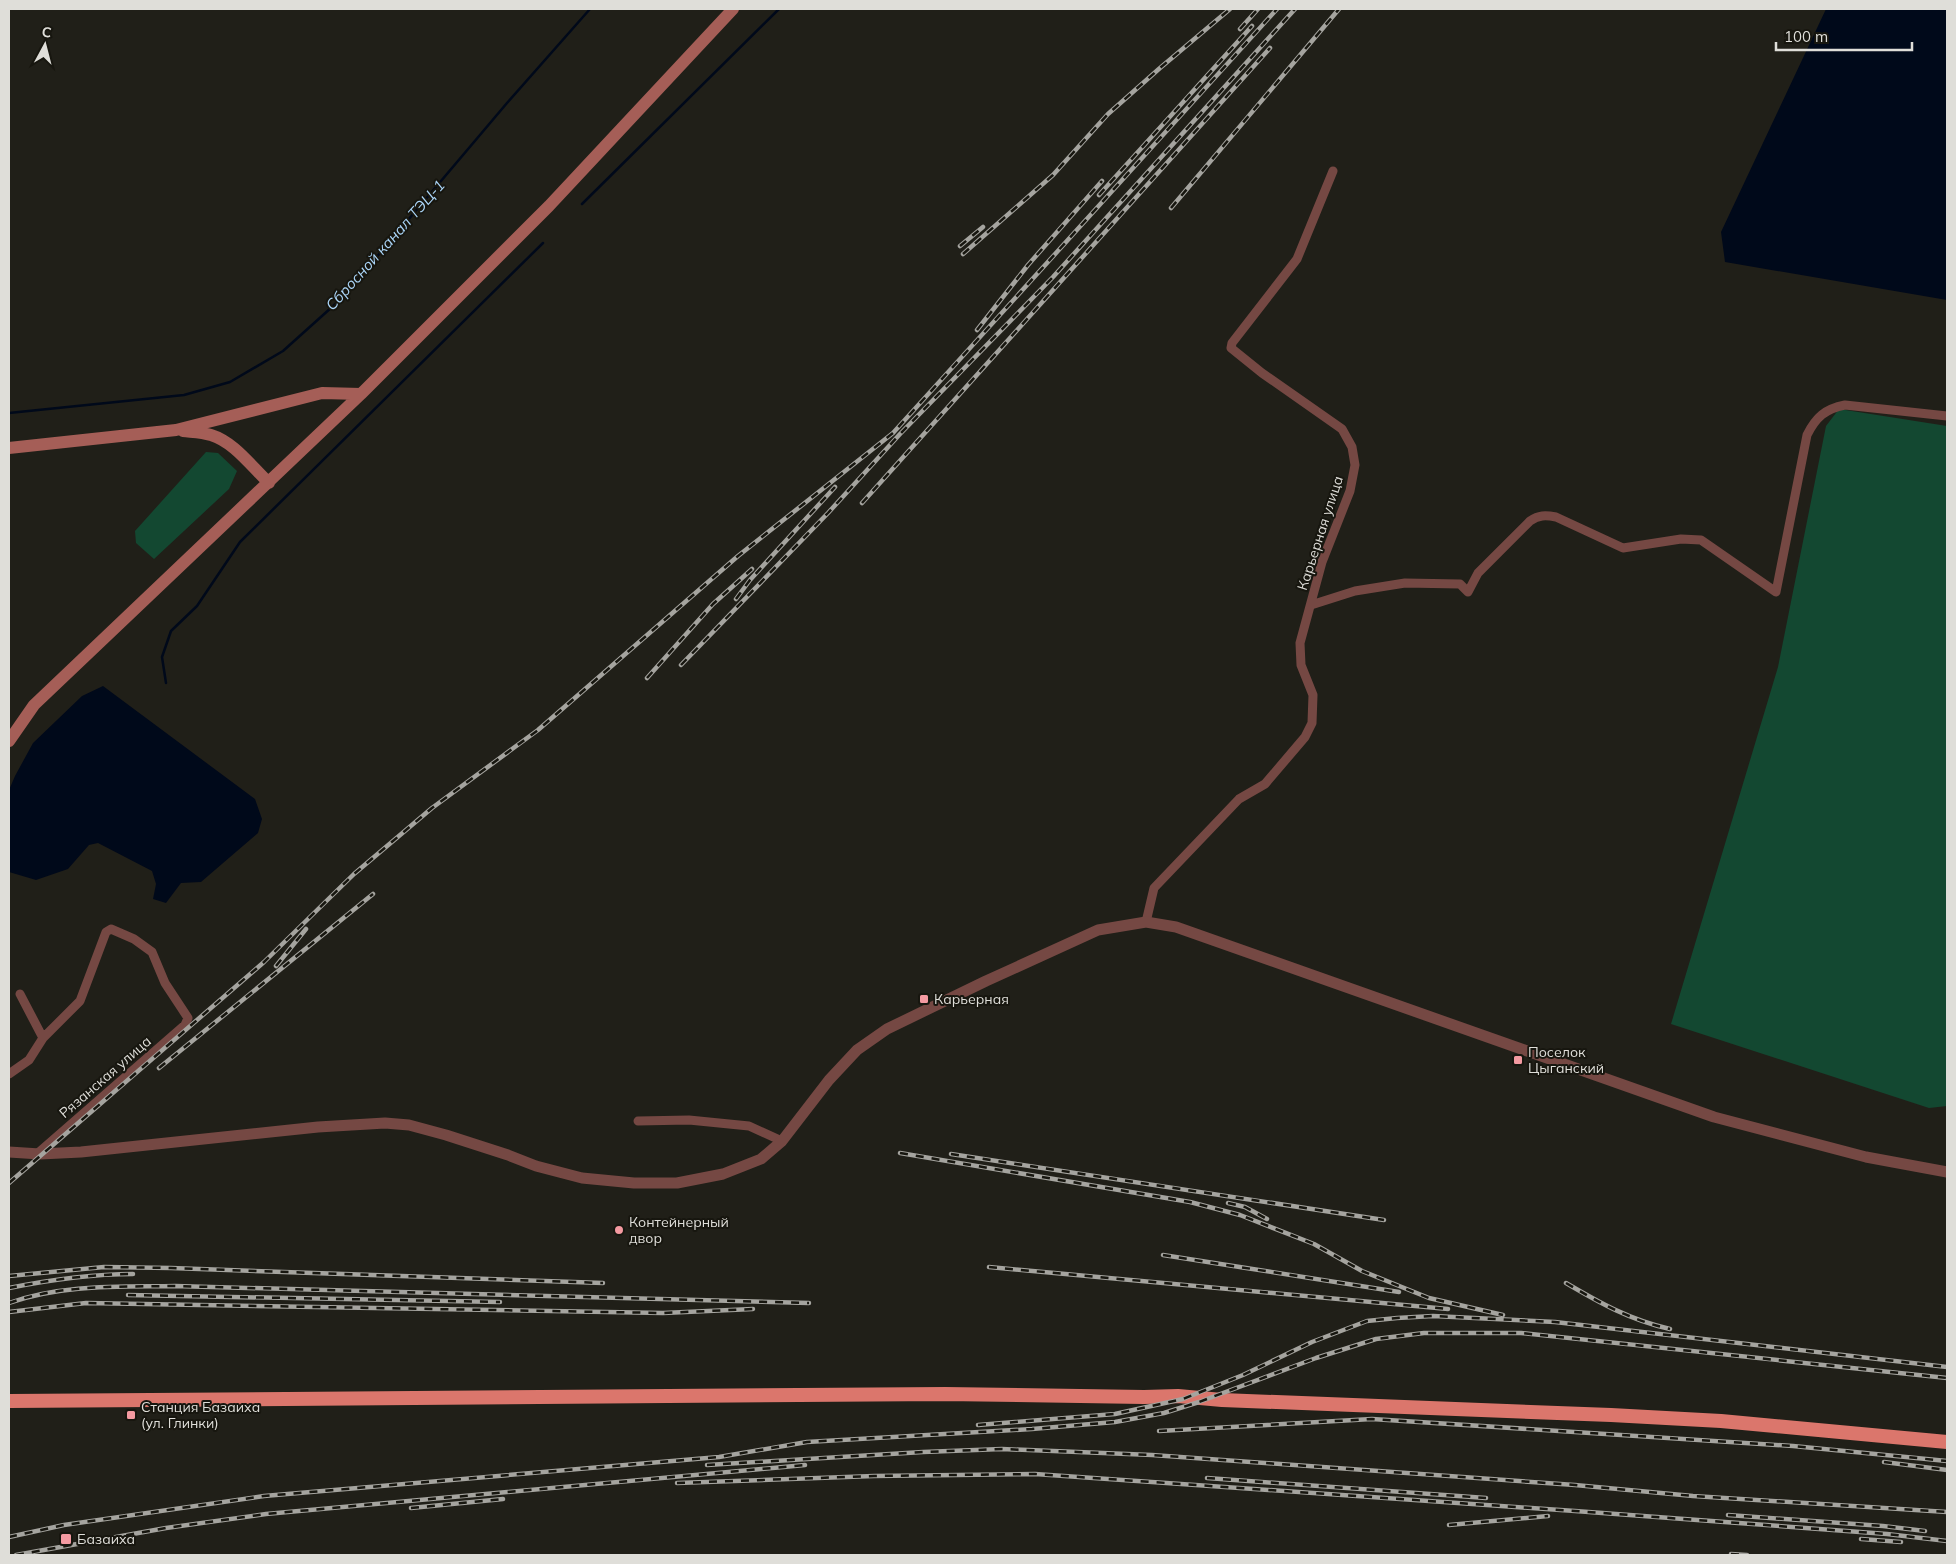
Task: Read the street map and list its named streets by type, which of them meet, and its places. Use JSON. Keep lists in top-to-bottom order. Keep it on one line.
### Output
{"streets":{"street":["Карьерная улица","Рязанская улица"]},"water":["Сбросной канал ТЭЦ-1"],"places":{"transit":["Карьерная","Поселок Цыганский","Станция Базаиха (ул. Глинки)","Базаиха"],"other":["Контейнерный двор"]},"scale_bar":"100 m","north":"top"}
